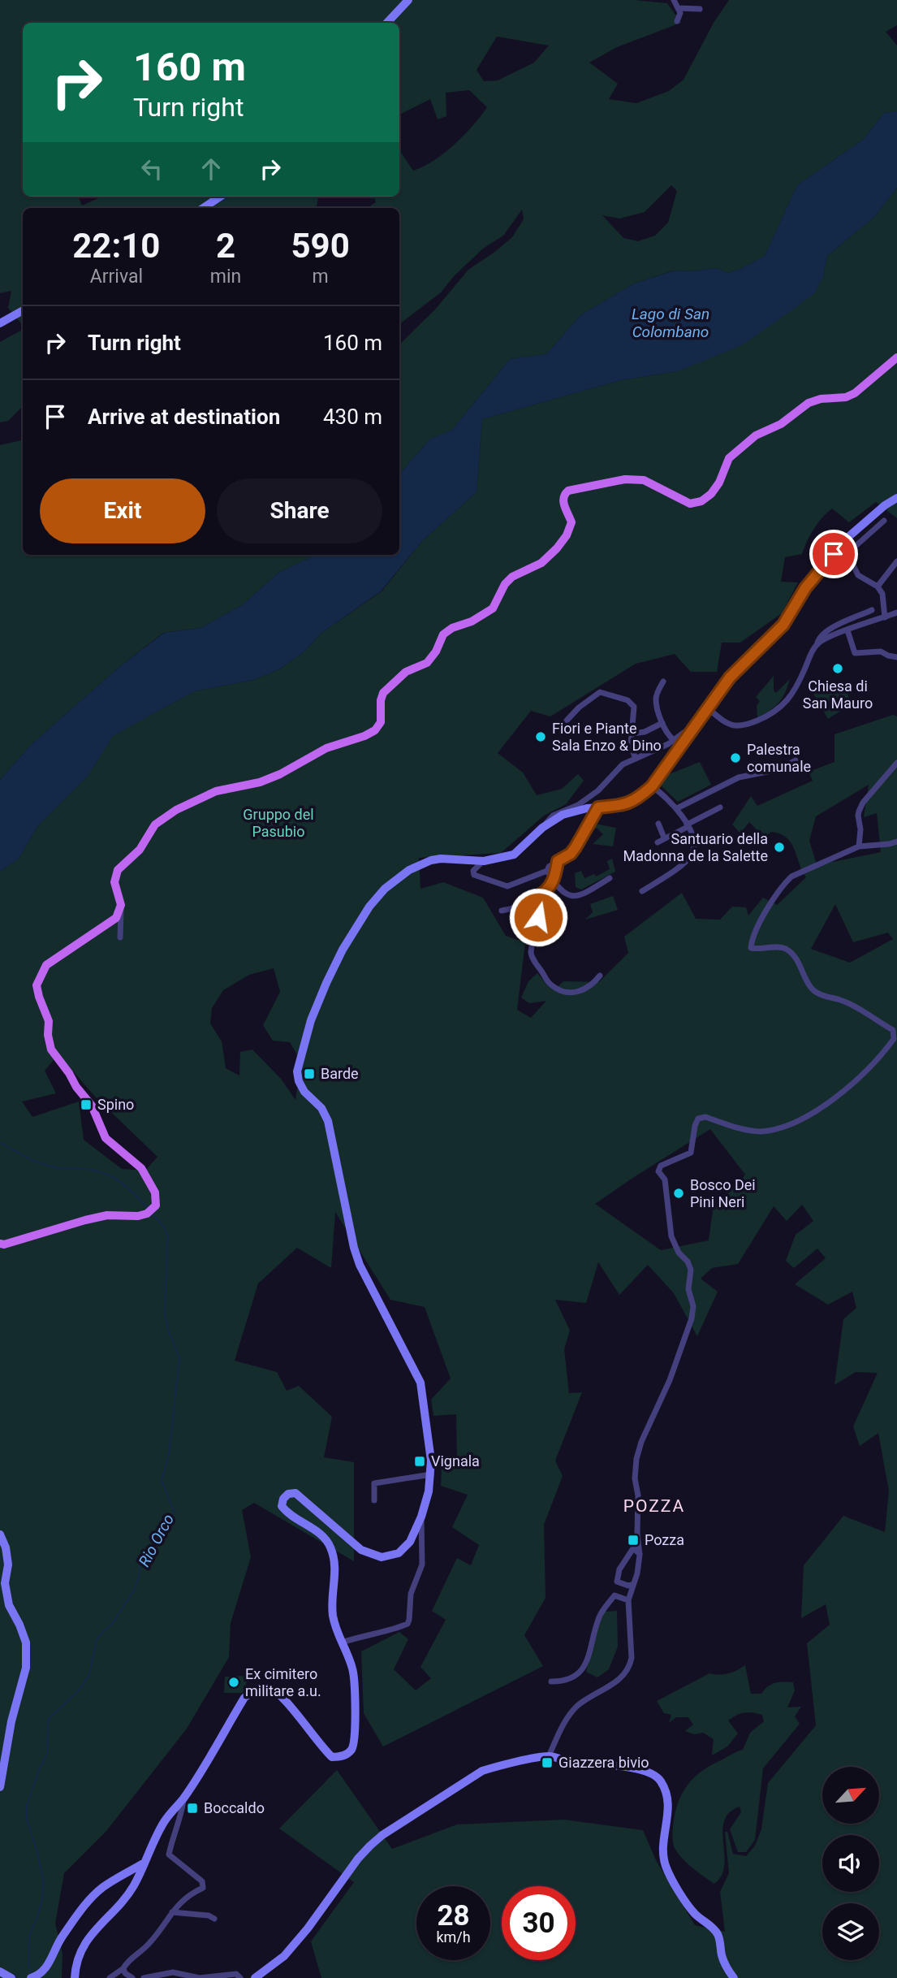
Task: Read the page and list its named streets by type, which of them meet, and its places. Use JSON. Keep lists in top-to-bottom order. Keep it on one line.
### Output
{"districts":["POZZA"],"water":["Lago di San Colombano","Rio Orco"],"parks":["Gruppo del Pasubio"],"places":{"other":["Chiesa di San Mauro","Fiori e Piante Sala Enzo & Dino","Palestra comunale","Santuario della Madonna de la Salette","Bosco Dei Pini Neri","Ex cimitero militare a.u."],"transit":["Barde","Spino","Vignala","Pozza","Giazzera bivio","Boccaldo"]},"north":"top right","page":{"turn":["160 m","Turn right"],"eta":["22:10","Arrival","2","min","590","m"],"list":[{"name":"Turn right","value":"160 m"},{"name":"Arrive at destination","value":"430 m"}],"buttons":["Exit","Share"],"speed":"28 km/h","limit":"30"}}
